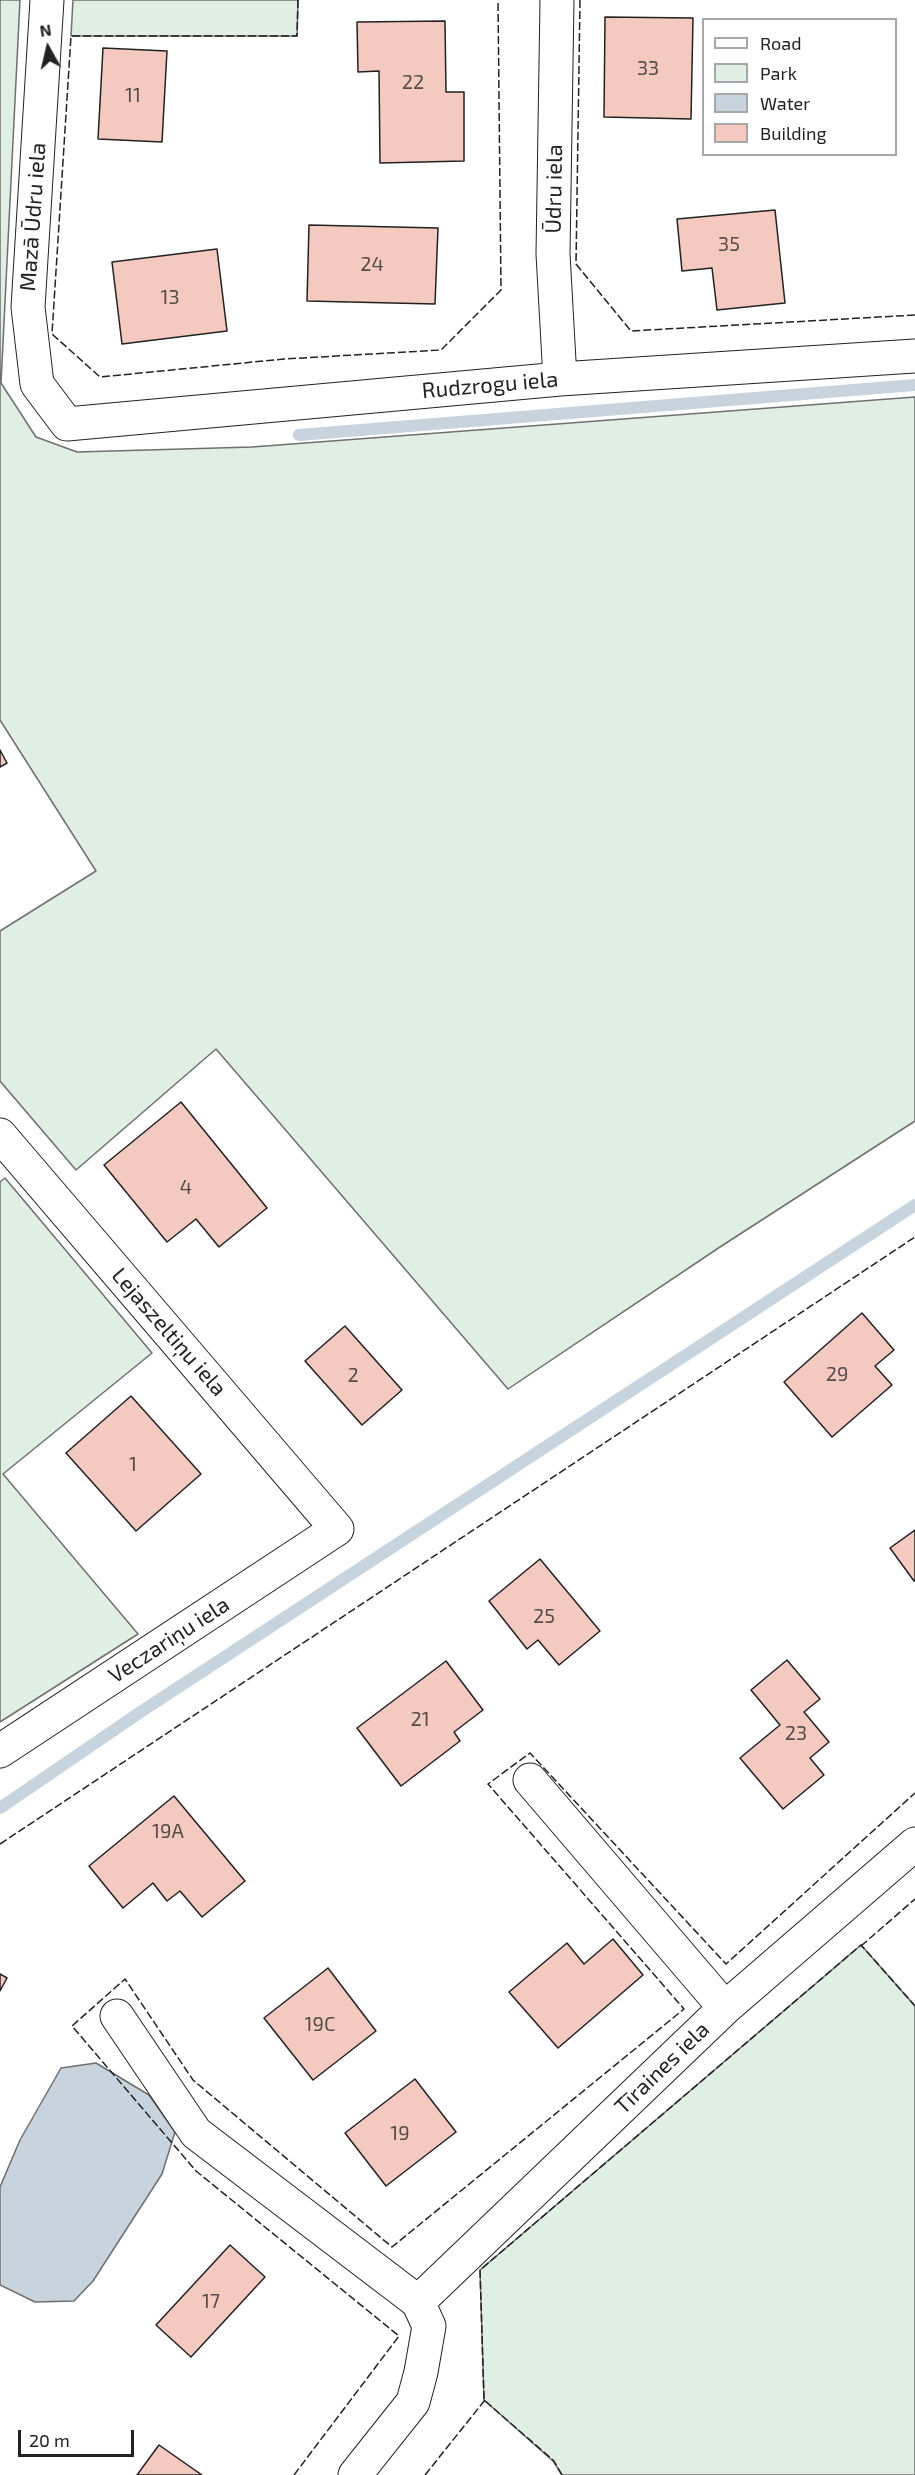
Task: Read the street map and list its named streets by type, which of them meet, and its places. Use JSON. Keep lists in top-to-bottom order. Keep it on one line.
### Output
{"streets":{"street":["Ūdru iela","Mazā Ūdru iela","Rudzrogu iela","Lejaszeltiņu iela","Veczariņu iela","Tīraines iela"]},"crossings":[["Ūdru iela","Rudzrogu iela"],["Mazā Ūdru iela","Rudzrogu iela"],["Lejaszeltiņu iela","Veczariņu iela"]],"house_numbers":["33","22","11","35","24","13","4","29","2","1","25","21","23","19A","19C","19","17"],"legend":["Road","Park","Water","Building"],"scale_bar":"20 m","north":"top"}
